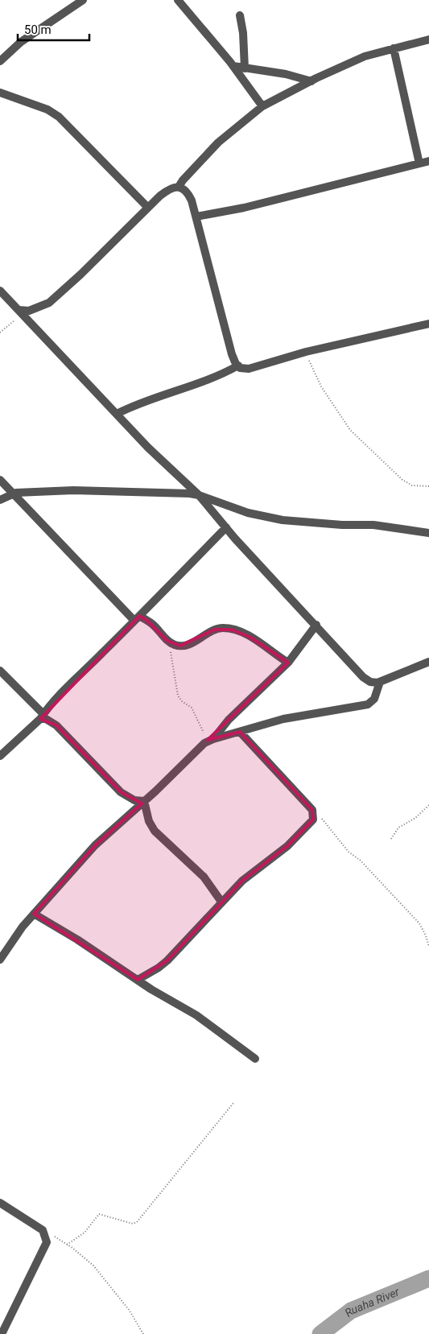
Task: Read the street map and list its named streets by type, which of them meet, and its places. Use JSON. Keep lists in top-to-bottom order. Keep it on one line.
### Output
{"water":["Ruaha River"],"scale_bar":"50 m"}
